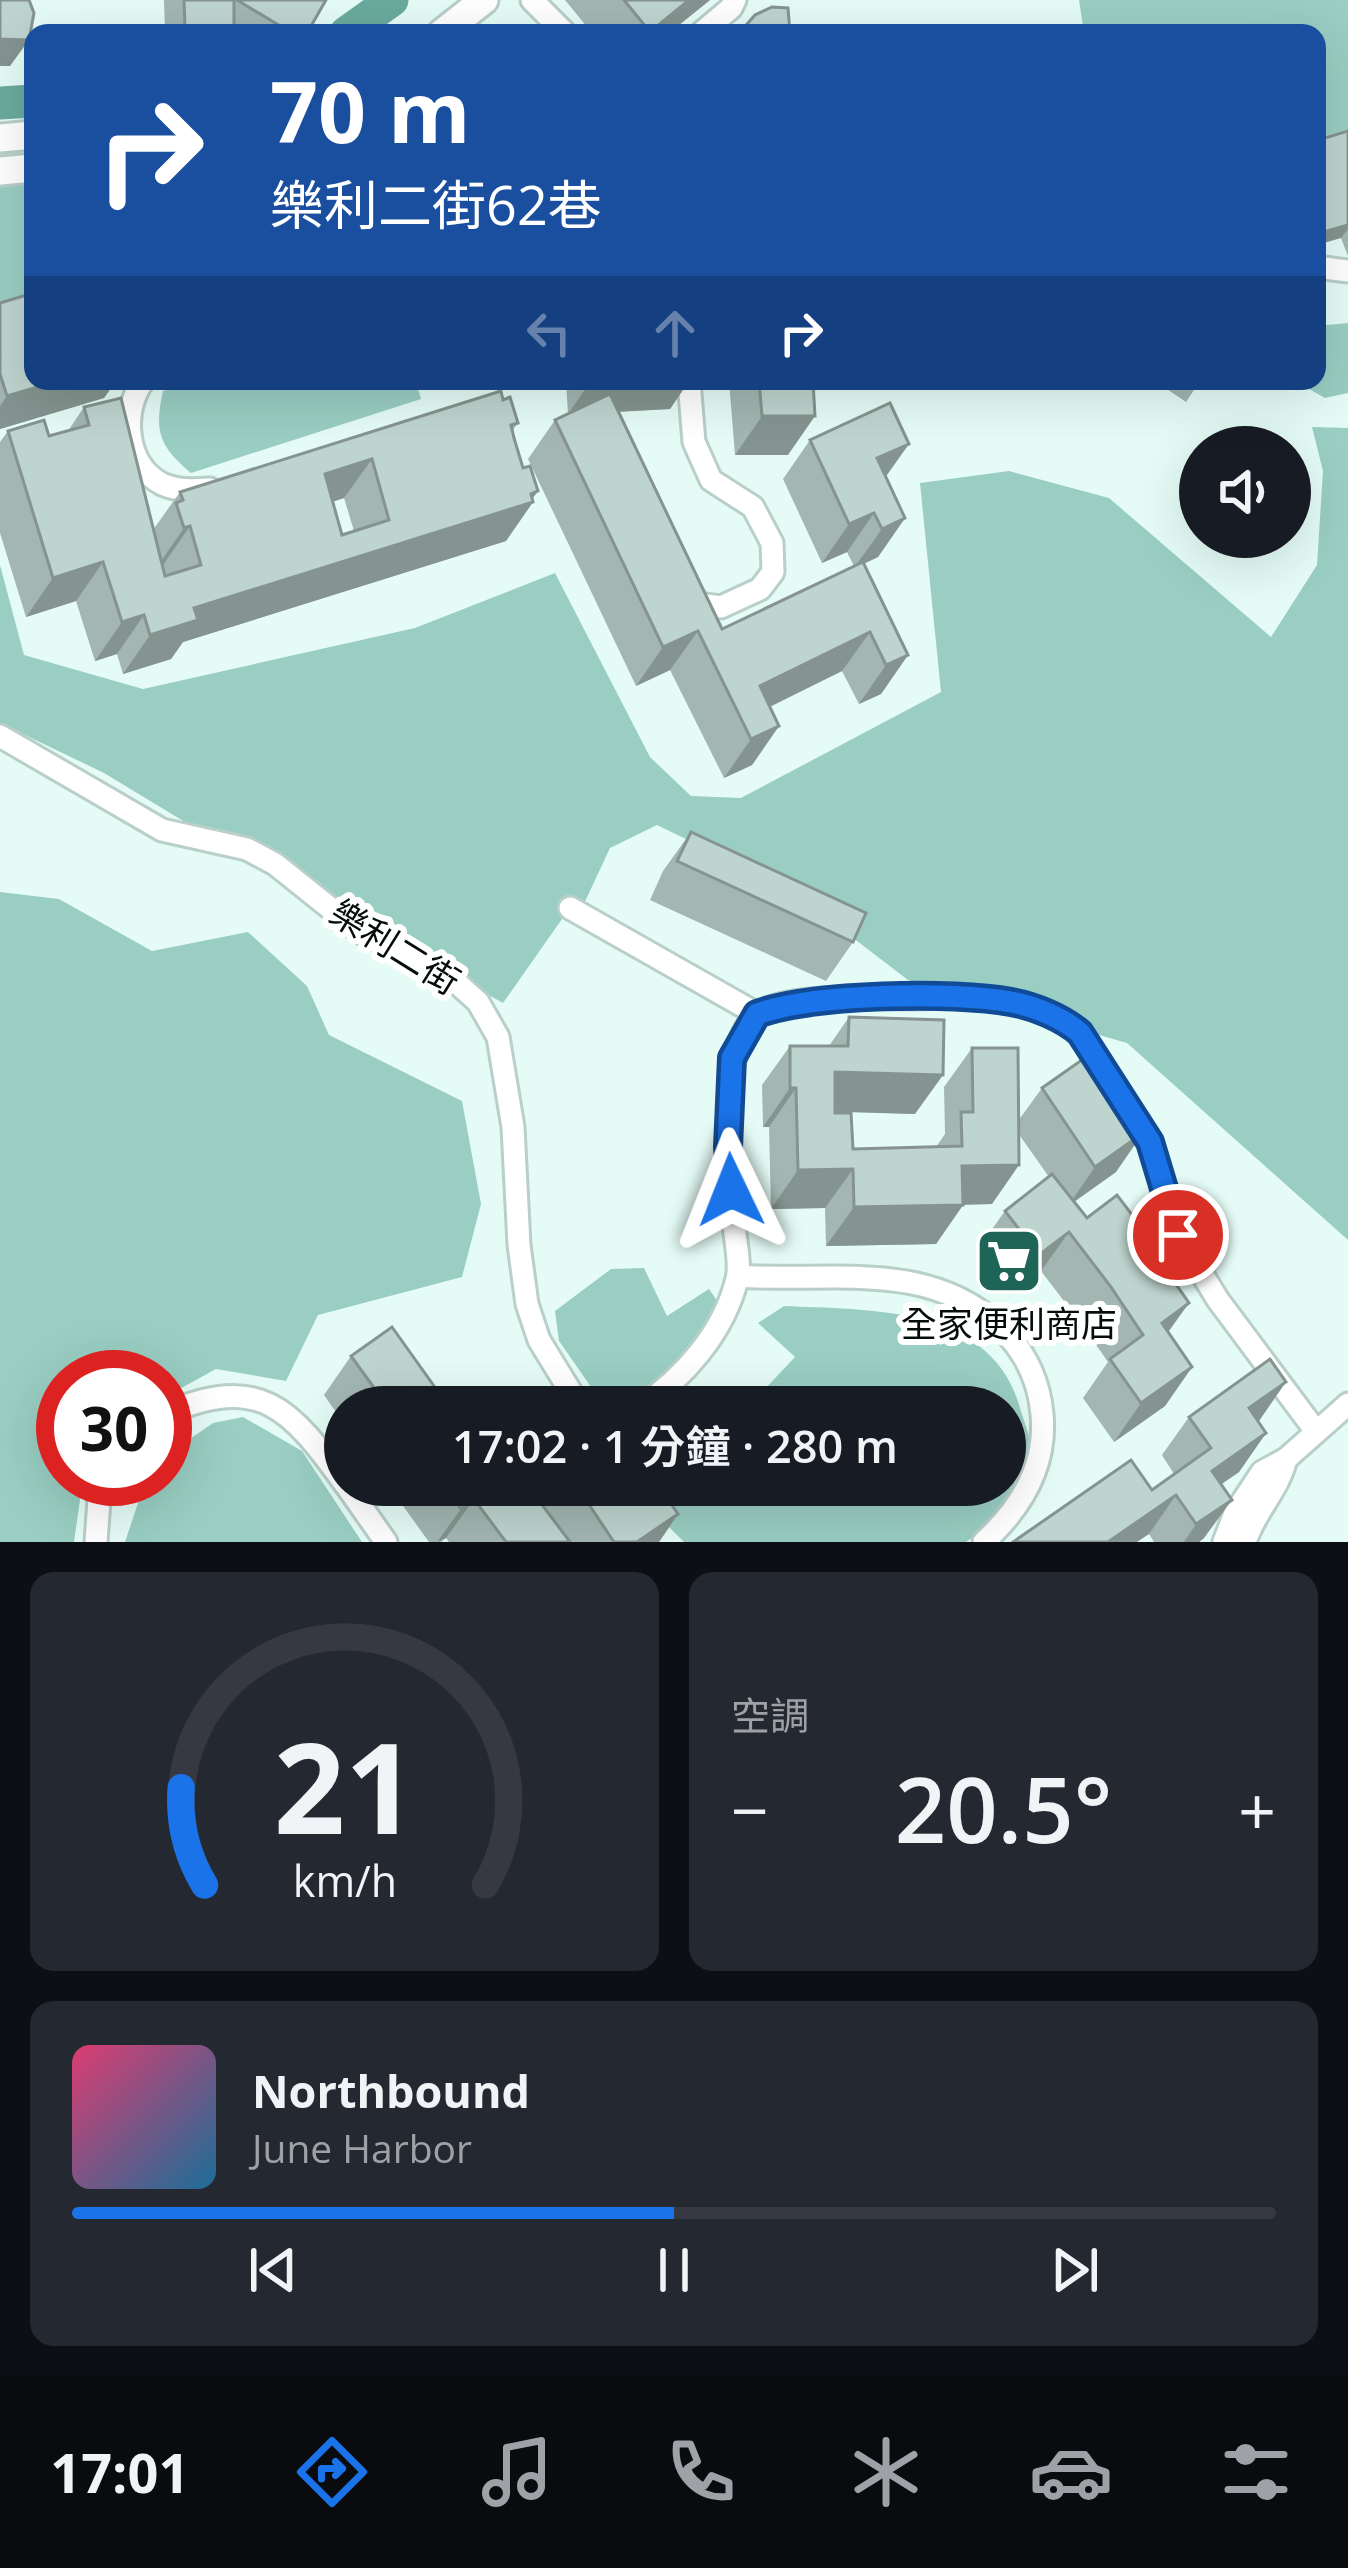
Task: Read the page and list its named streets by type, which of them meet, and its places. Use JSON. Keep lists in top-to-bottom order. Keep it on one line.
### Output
{"streets":{"street":["樂利二街"]},"places":{"supermarket":["全家便利商店"]},"page":{"turn":["70 m","樂利二街62巷"],"limit":"30","trip":"17:02 · 1 分鐘 · 280 m","tile":"空調","heat":["−","20.5°","+"],"song":["Northbound","June Harbor"],"tabs":"17:01","gauge":["21","km/h"]}}
